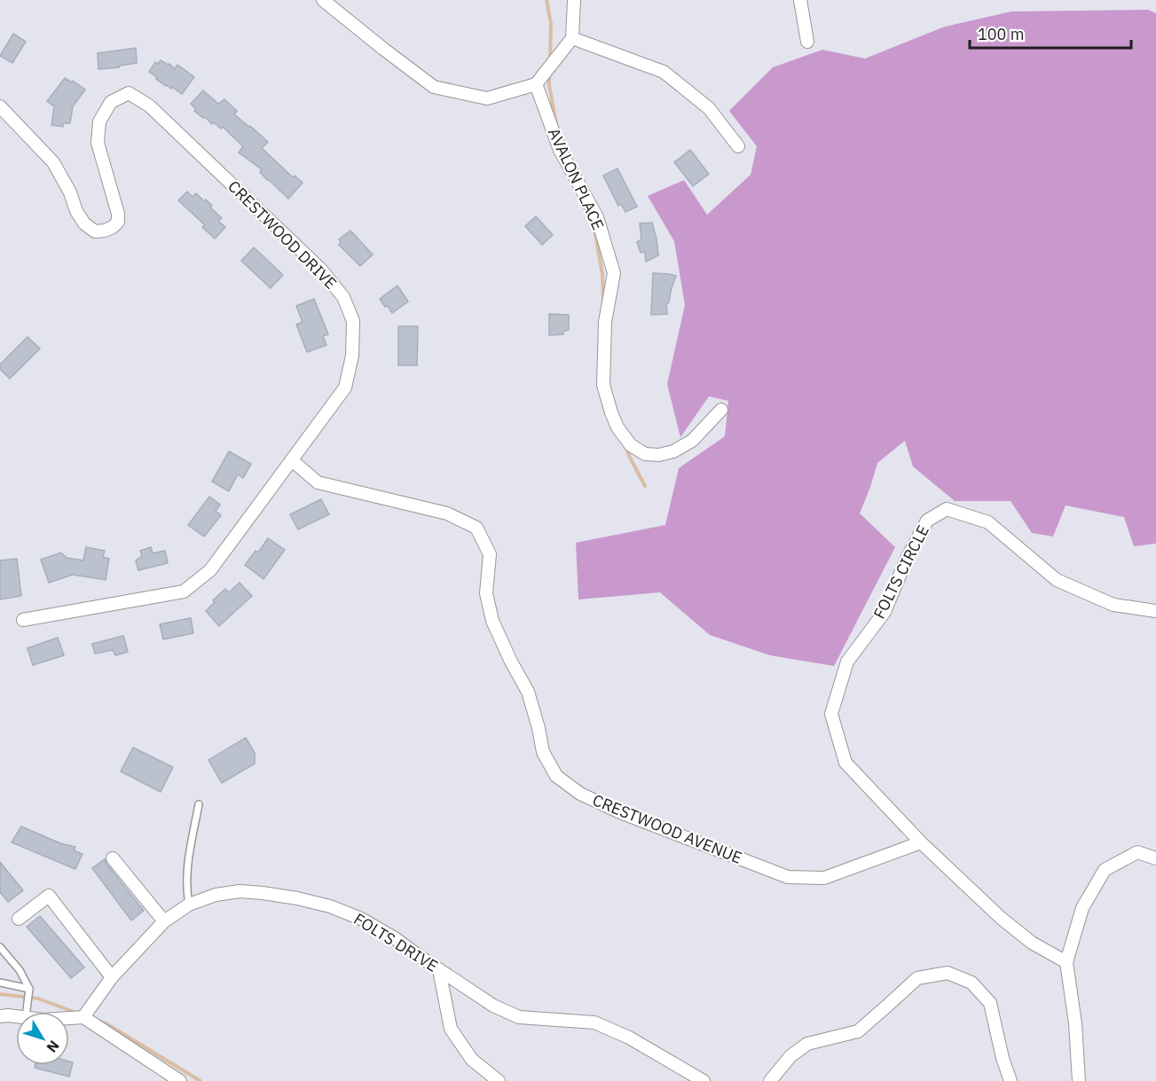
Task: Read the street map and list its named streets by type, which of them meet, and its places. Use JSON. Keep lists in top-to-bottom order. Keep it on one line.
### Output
{"streets":{"street":["AVALON PLACE","CRESTWOOD DRIVE","FOLTS CIRCLE","CRESTWOOD AVENUE","FOLTS DRIVE"]},"crossings":[["CRESTWOOD DRIVE","CRESTWOOD AVENUE"],["FOLTS CIRCLE","CRESTWOOD AVENUE"]],"scale_bar":"100 m","north":"bottom right"}
